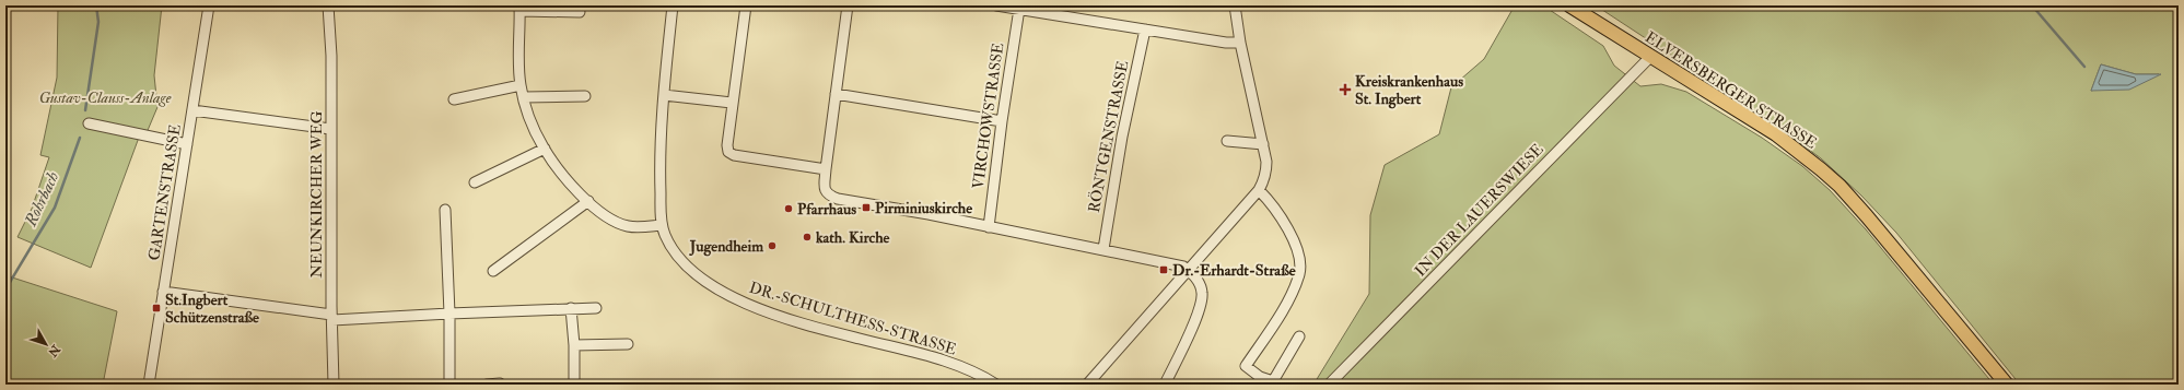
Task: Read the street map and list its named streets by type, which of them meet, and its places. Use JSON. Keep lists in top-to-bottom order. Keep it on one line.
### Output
{"streets":{"main road":["ELVERSBERGER STRASSE"],"street":["VIRCHOWSTRASSE","RÖNTGENSTRASSE","GARTENSTRASSE","NEUNKIRCHER WEG","IN DER LAUERSWIESE","DR.-SCHULTHESS-STRASSE"]},"crossings":[["ELVERSBERGER STRASSE","IN DER LAUERSWIESE"]],"water":["Rohrbach"],"parks":["Gustav-Clauss-Anlage"],"places":{"health":["Kreiskrankenhaus St. Ingbert"],"transit":["Pirminiuskirche","Dr.-Erhardt-Straße","St.Ingbert Schützenstraße"],"other":["Pfarrhaus","kath. Kirche","Jugendheim"]},"north":"bottom right"}
